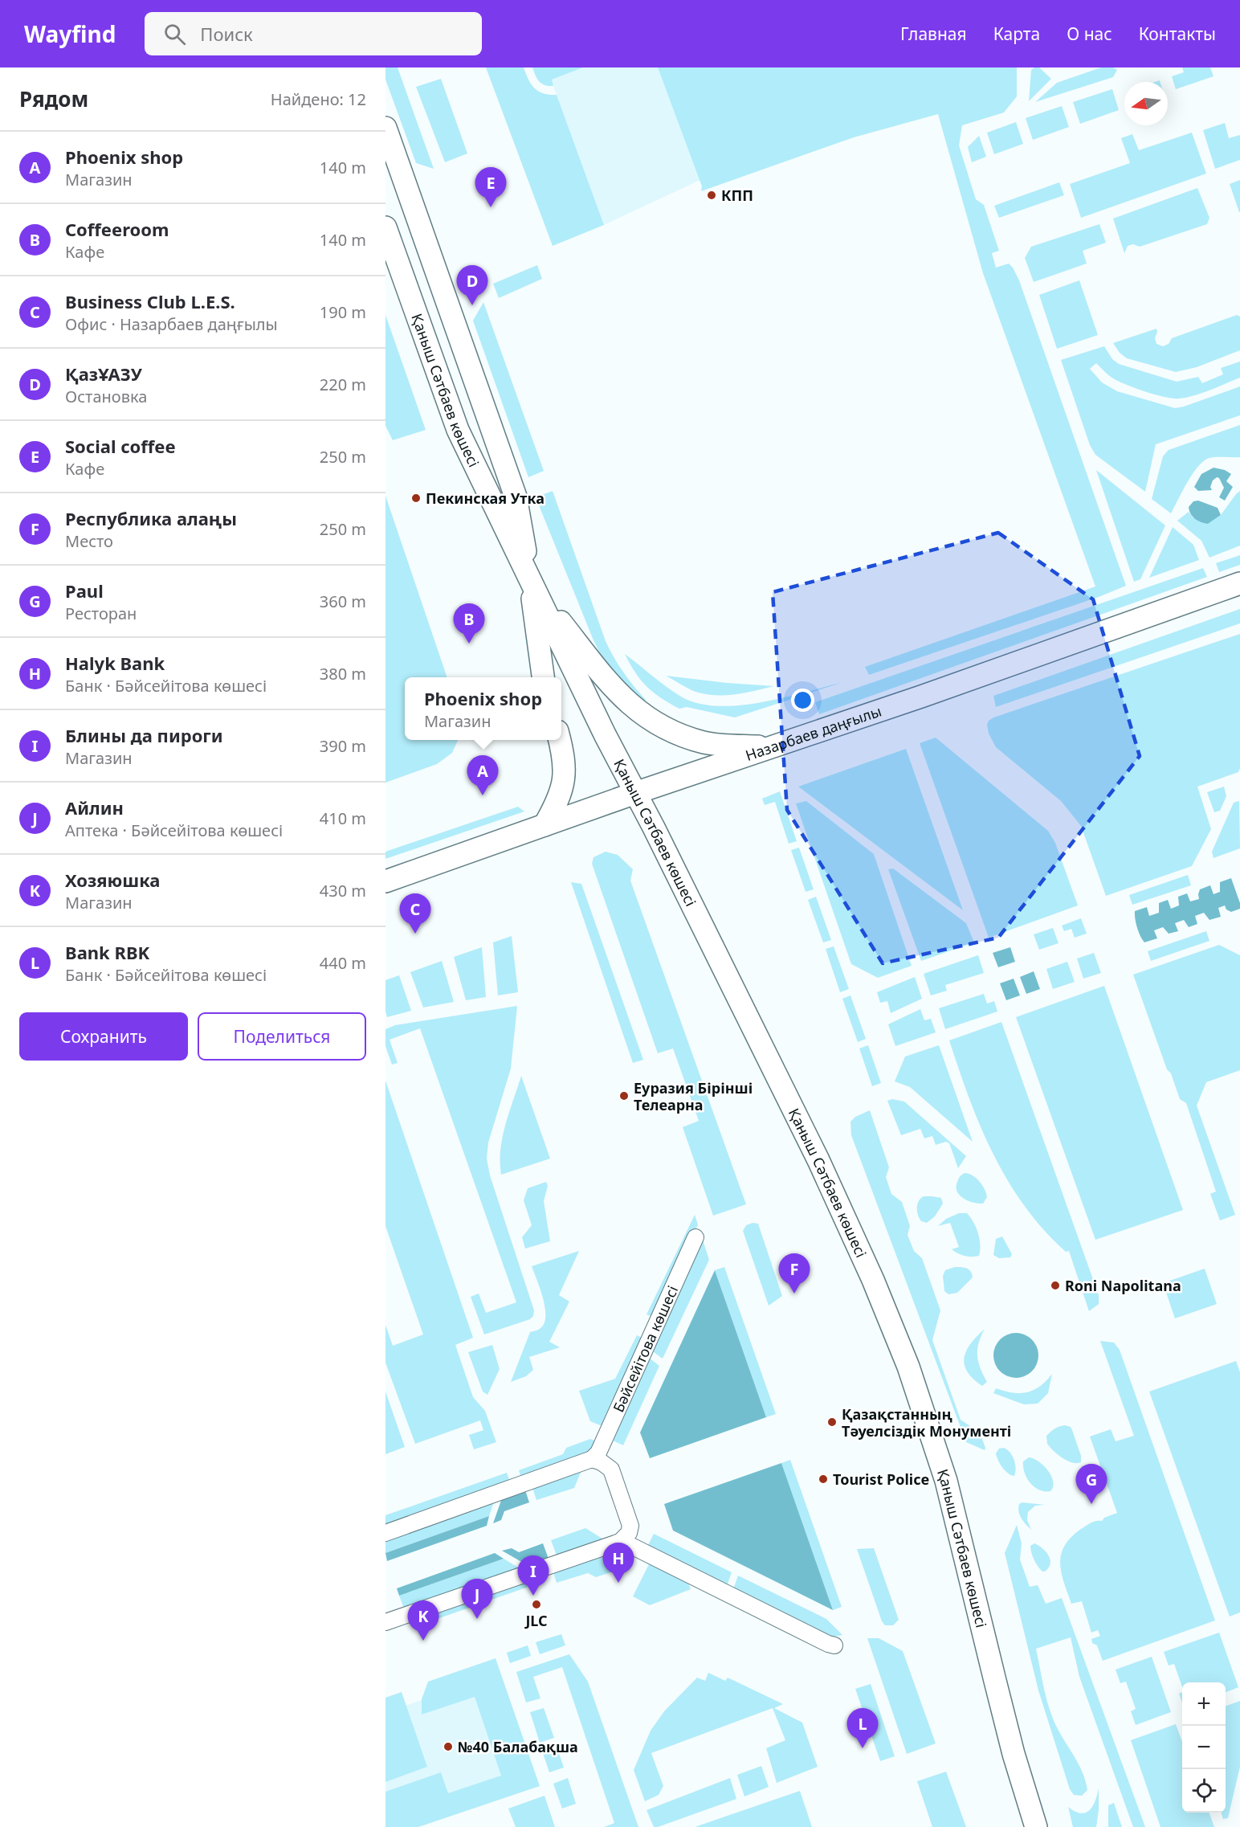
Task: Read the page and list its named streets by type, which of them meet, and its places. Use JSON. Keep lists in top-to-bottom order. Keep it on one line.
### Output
{"streets":{"main road":["Қаныш Сәтбаев көшесі","Назарбаев даңғылы"],"street":["Бәйсейітова көшесі"]},"crossings":[["Қаныш Сәтбаев көшесі","Назарбаев даңғылы"]],"places":["КПП","Пекинская Утка","Еуразия Бірінші Телеарна","Roni Napolitana","Қазақстанның Тәуелсіздік Монументі","Tourist Police","JLC","№40 Балабақша"],"north":"left","page":{"header":"Wayfind","search":"Поиск","nav":["Главная","Карта","О нас","Контакты"],"heading":["Рядом","Найдено: 12"],"list":[{"mark":"A","name":"Phoenix shop","note":"Магазин","value":"140 m"},{"mark":"B","name":"Coffeeroom","note":"Кафе","value":"140 m"},{"mark":"C","name":"Business Club L.E.S.","note":"Офис · Назарбаев даңғылы","value":"190 m"},{"mark":"D","name":"ҚазҰАЗУ","note":"Остановка","value":"220 m"},{"mark":"E","name":"Social coffee","note":"Кафе","value":"250 m"},{"mark":"F","name":"Республика алаңы","note":"Место","value":"250 m"},{"mark":"G","name":"Paul","note":"Ресторан","value":"360 m"},{"mark":"H","name":"Halyk Bank","note":"Банк · Бәйсейітова көшесі","value":"380 m"},{"mark":"I","name":"Блины да пироги","note":"Магазин","value":"390 m"},{"mark":"J","name":"Айлин","note":"Аптека · Бәйсейітова көшесі","value":"410 m"},{"mark":"K","name":"Хозяюшка","note":"Магазин","value":"430 m"},{"mark":"L","name":"Bank RBK","note":"Банк · Бәйсейітова көшесі","value":"440 m"}],"pins":["E","D","B","A","C","F","G","H","I","J","K","L"],"popup":["Phoenix shop","Магазин"],"buttons":["Сохранить","Поделиться"],"map_buttons":["+","−"]}}
